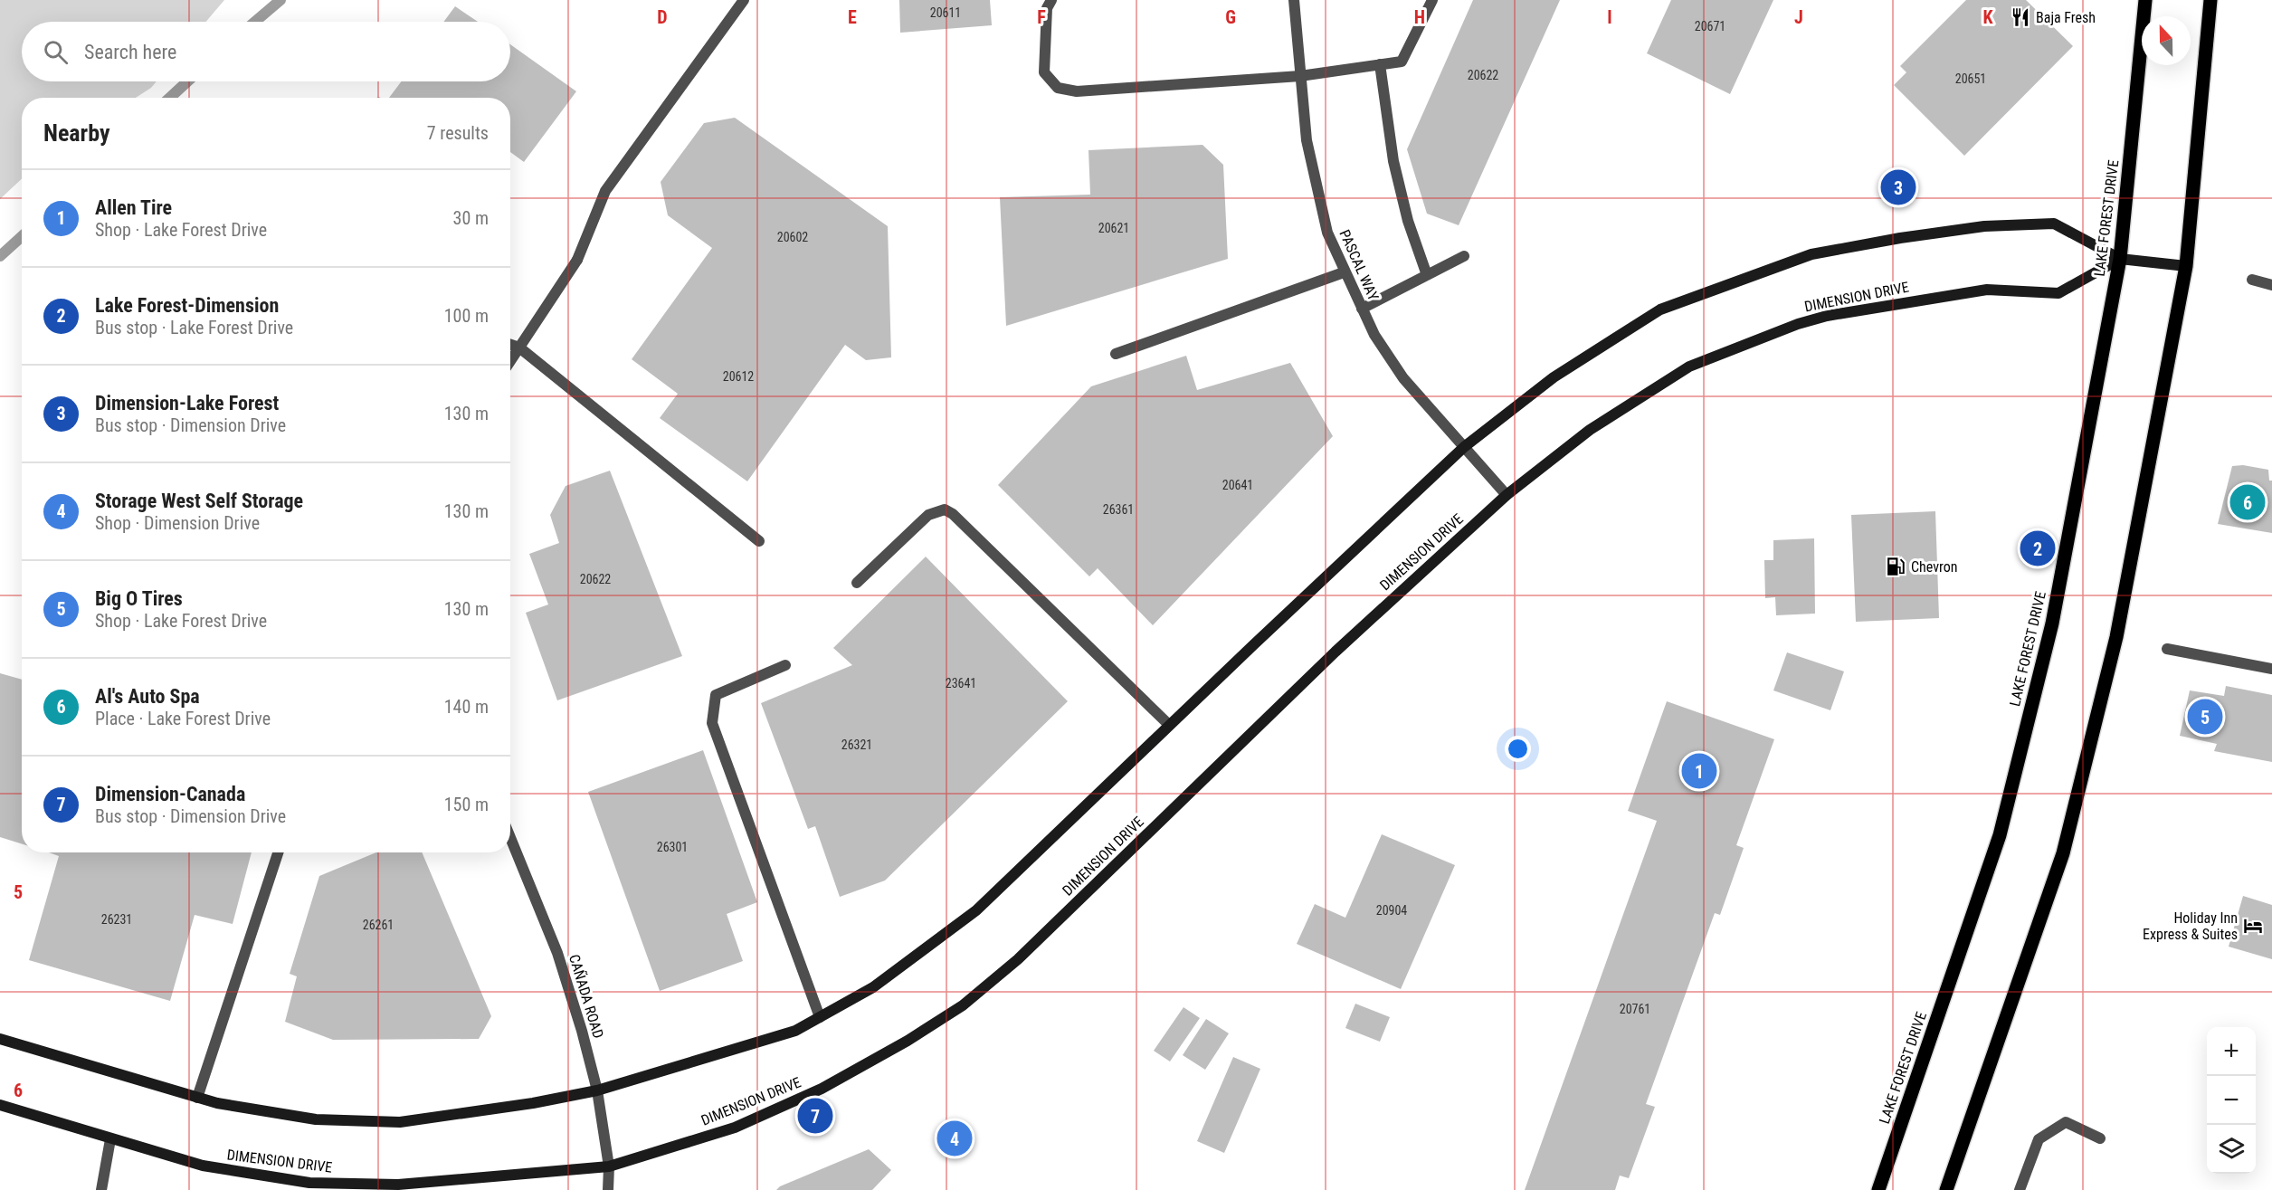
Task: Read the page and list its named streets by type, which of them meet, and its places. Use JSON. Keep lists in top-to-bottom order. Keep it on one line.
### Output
{"streets":{"main road":["LAKE FOREST DRIVE","DIMENSION DRIVE"],"street":["PASCAL WAY","CAÑADA ROAD"]},"crossings":[["LAKE FOREST DRIVE","DIMENSION DRIVE"],["PASCAL WAY","DIMENSION DRIVE"],["DIMENSION DRIVE","CAÑADA ROAD"]],"places":{"restaurant":["Baja Fresh"],"fuel station":["Chevron"],"hotel":["Holiday Inn Express & Suites"]},"house_numbers":["20611","20671","20622","20651","20621","20602","20612","20641","26361","20622","23641","26321","26301","20904","26231","26261","20761"],"north":"top","page":{"search":"Search here","heading":["Nearby","7 results"],"pins":["3","6","2","5","1","7","4"],"list":[{"mark":"1","name":"Allen Tire","note":"Shop · Lake Forest Drive","value":"30 m"},{"mark":"2","name":"Lake Forest-Dimension","note":"Bus stop · Lake Forest Drive","value":"100 m"},{"mark":"3","name":"Dimension-Lake Forest","note":"Bus stop · Dimension Drive","value":"130 m"},{"mark":"4","name":"Storage West Self Storage","note":"Shop · Dimension Drive","value":"130 m"},{"mark":"5","name":"Big O Tires","note":"Shop · Lake Forest Drive","value":"130 m"},{"mark":"6","name":"Al's Auto Spa","note":"Place · Lake Forest Drive","value":"140 m"},{"mark":"7","name":"Dimension-Canada","note":"Bus stop · Dimension Drive","value":"150 m"}],"map_buttons":["+","−"]},"grid":{"columns":["D","E","F","G","H","I","J","K"],"rows":["5","6"]}}
